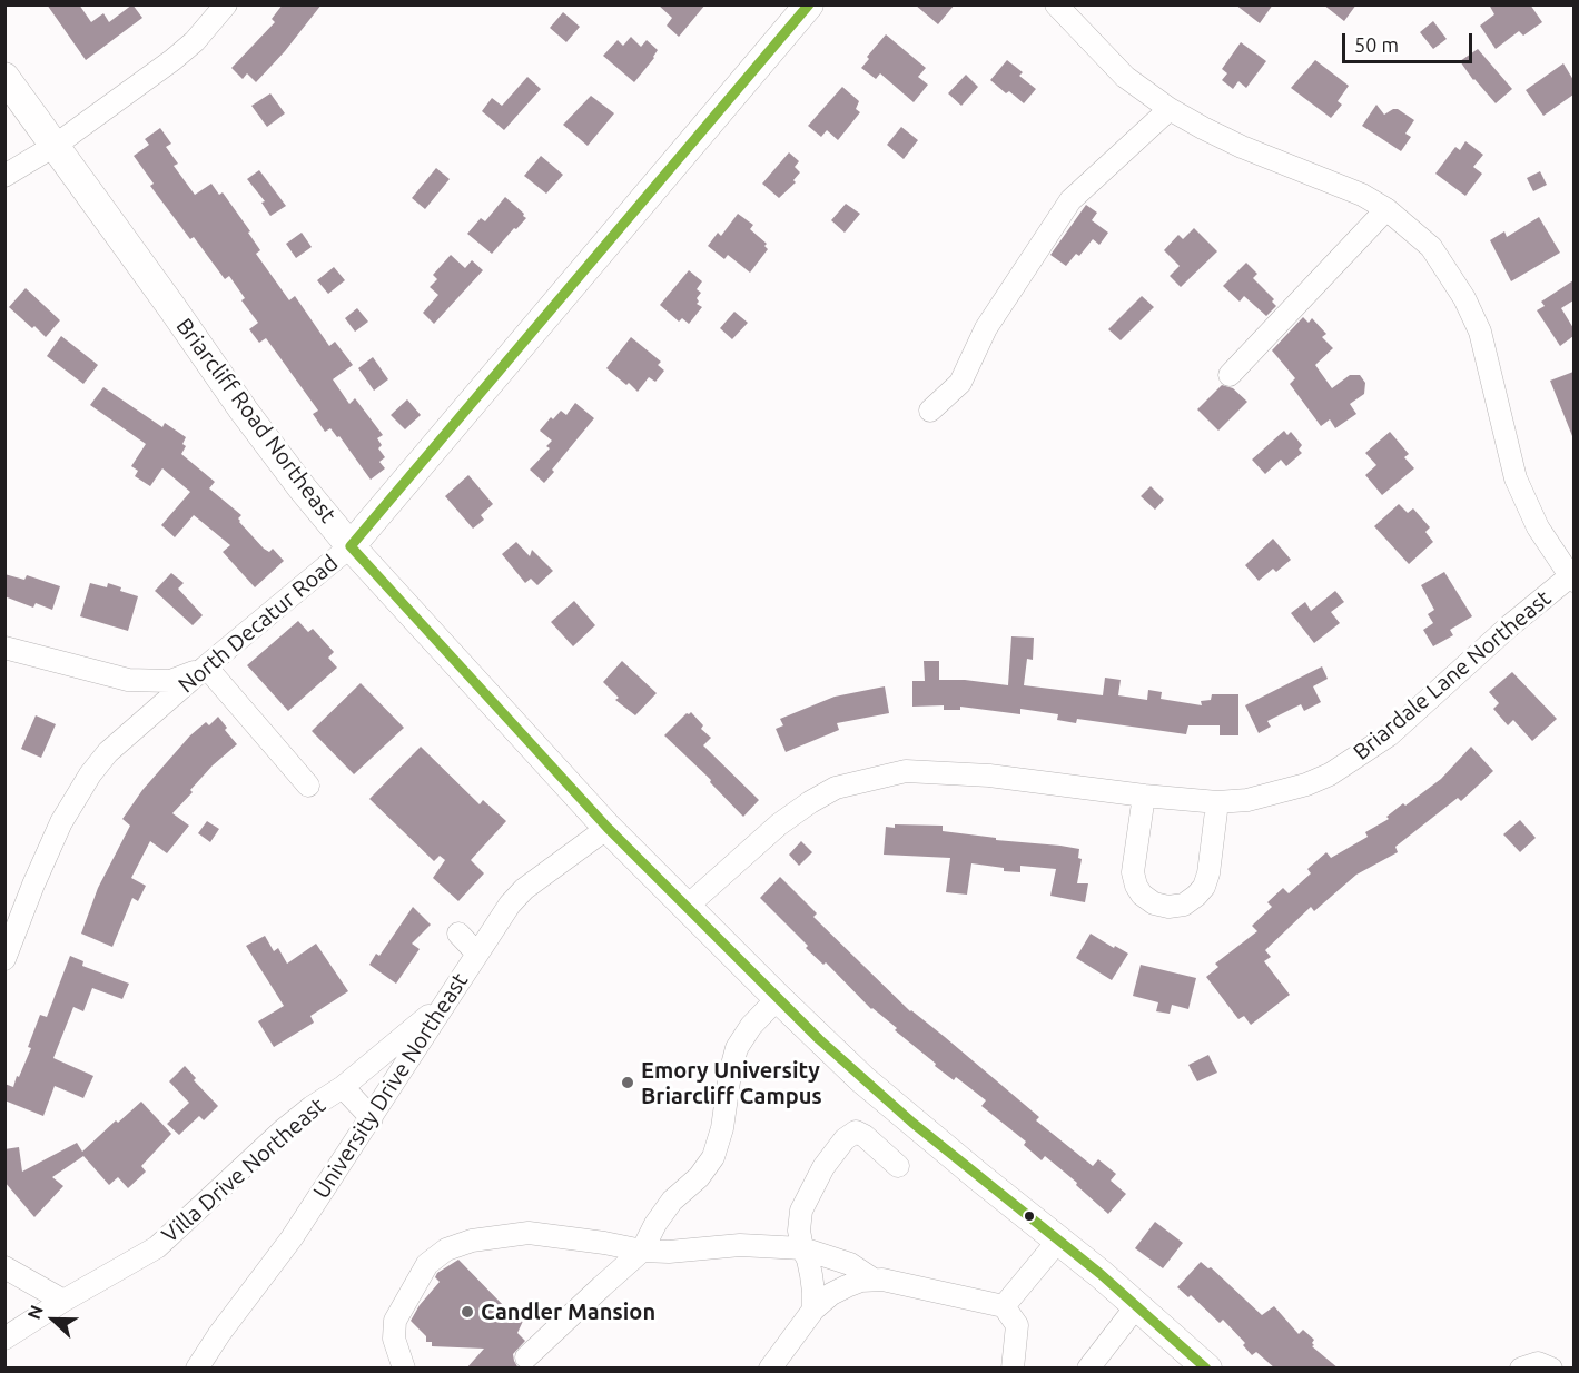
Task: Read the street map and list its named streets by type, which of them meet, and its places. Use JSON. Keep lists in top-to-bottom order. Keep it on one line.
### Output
{"streets":{"main road":["Briarcliff Road Northeast","North Decatur Road"],"street":["Briardale Lane Northeast","University Drive Northeast","Villa Drive Northeast"]},"crossings":[["Briarcliff Road Northeast","North Decatur Road"],["Briarcliff Road Northeast","Briardale Lane Northeast"],["Briarcliff Road Northeast","University Drive Northeast"],["University Drive Northeast","Villa Drive Northeast"]],"places":["Emory University Briarcliff Campus","Candler Mansion"],"scale_bar":"50 m","north":"left"}
